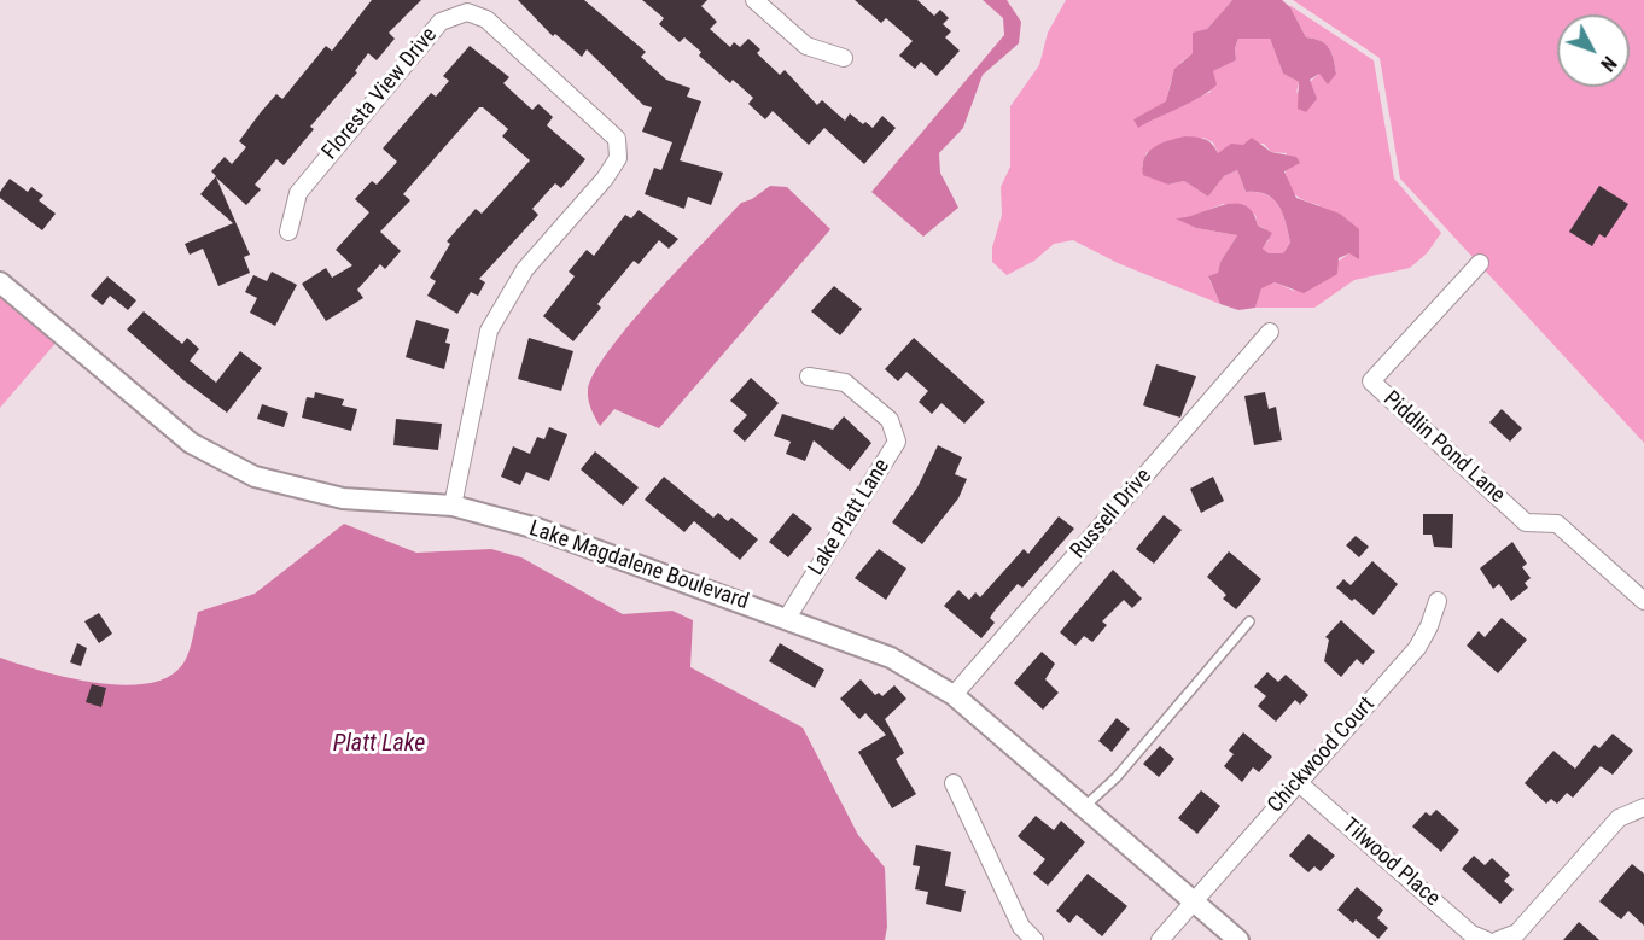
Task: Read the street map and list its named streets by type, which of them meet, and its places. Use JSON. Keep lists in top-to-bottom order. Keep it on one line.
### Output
{"streets":{"street":["Floresta View Drive","Piddlin Pond Lane","Russell Drive","Lake Platt Lane","Lake Magdalene Boulevard","Chickwood Court","Tilwood Place"]},"crossings":[["Floresta View Drive","Lake Magdalene Boulevard"],["Russell Drive","Lake Magdalene Boulevard"],["Lake Platt Lane","Lake Magdalene Boulevard"],["Lake Magdalene Boulevard","Chickwood Court"],["Chickwood Court","Tilwood Place"]],"water":["Platt Lake"],"north":"bottom right"}
